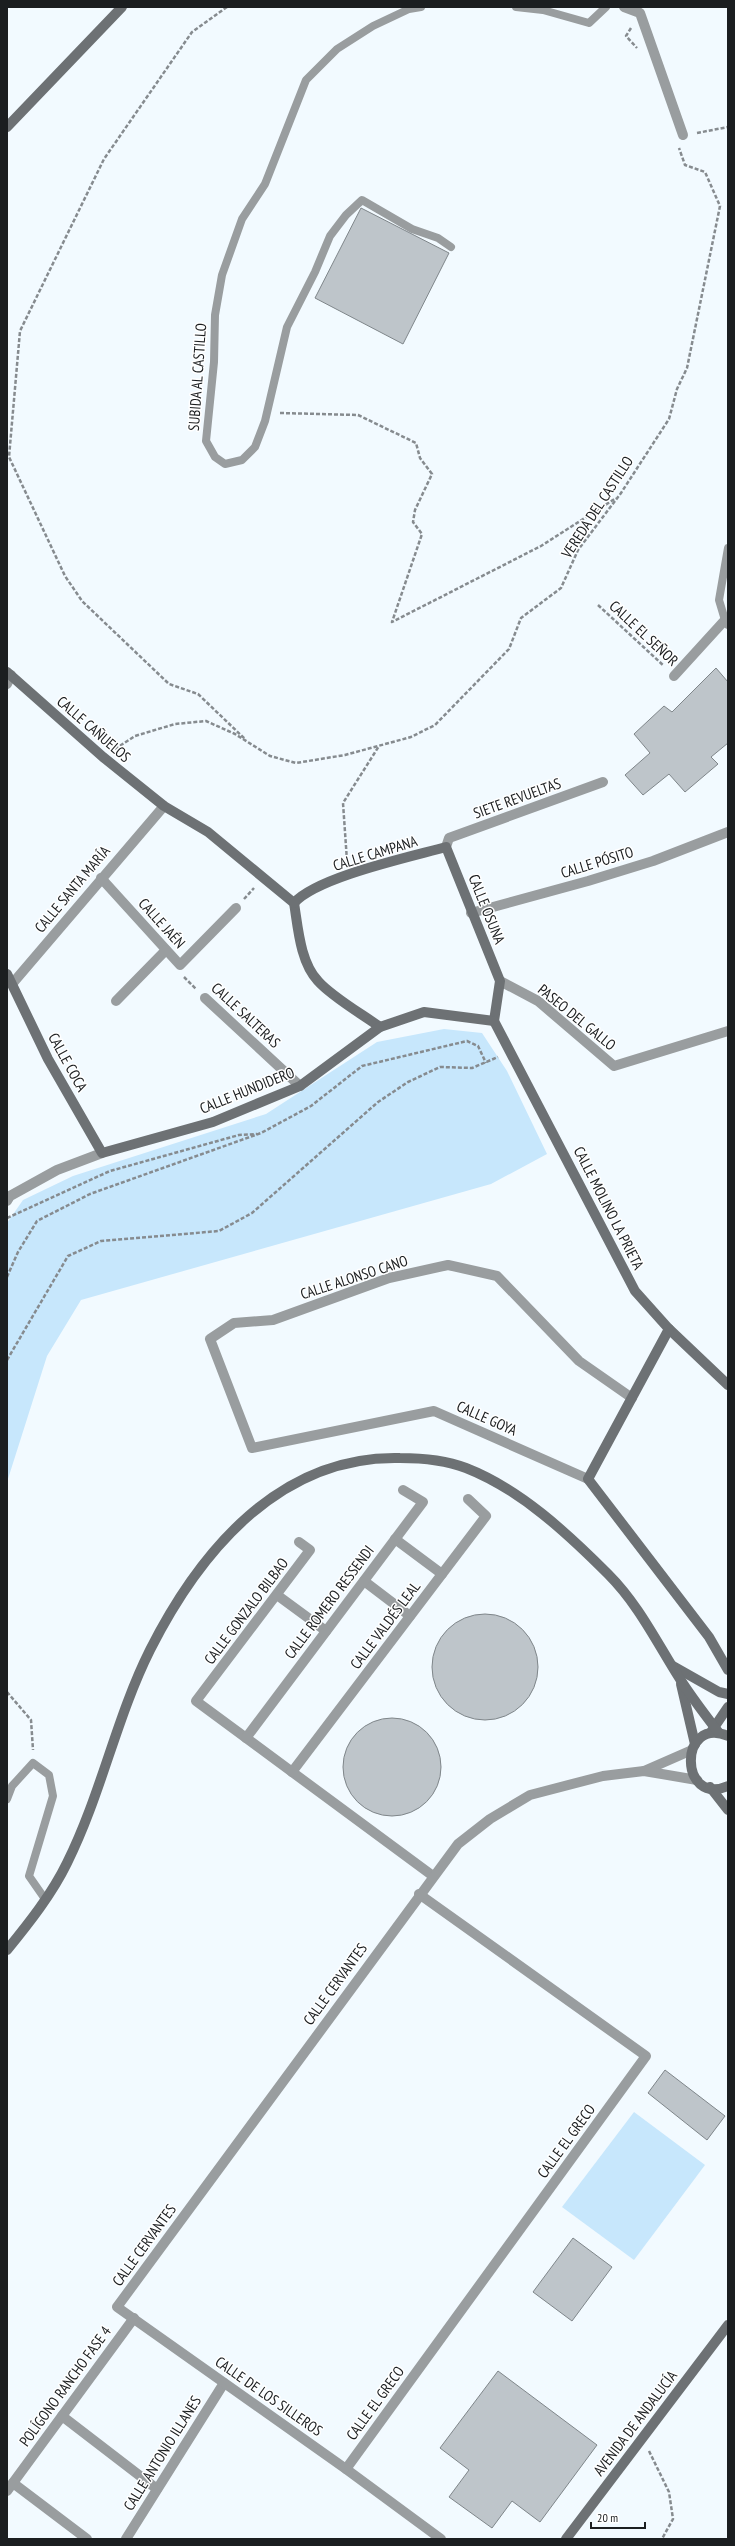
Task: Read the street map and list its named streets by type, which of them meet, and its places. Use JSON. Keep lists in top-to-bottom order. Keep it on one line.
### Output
{"streets":{"street":["CALLE CAÑUELOS","SIETE REVUELTAS","CALLE CAMPANA","CALLE PÓSITO","CALLE SANTA MARÍA","CALLE OSUNA","CALLE JAÉN","CALLE SALTERAS","PASEO DEL GALLO","CALLE COCA","CALLE HUNDIDERO","CALLE MOLINO LA PRIETA","CALLE ALONSO CANO","CALLE GOYA","CALLE ROMERO RESSENDI","CALLE GONZALO BILBAO","CALLE VALDÉS LEAL","CALLE CERVANTES","CALLE EL GRECO","POLÍGONO RANCHO FASE 4","CALLE DE LOS SILLEROS","AVENIDA DE ANDALUCÍA","CALLE ANTONIO ILLANES"],"lane":["SUBIDA AL CASTILLO"],"path":["VEREDA DEL CASTILLO","CALLE EL SEÑOR"]},"crossings":[["VEREDA DEL CASTILLO","CALLE CAÑUELOS"],["CALLE CAÑUELOS","CALLE SANTA MARÍA"],["SIETE REVUELTAS","CALLE CAMPANA"],["SIETE REVUELTAS","CALLE OSUNA"],["CALLE CAMPANA","CALLE OSUNA"],["CALLE PÓSITO","CALLE OSUNA"],["CALLE SANTA MARÍA","CALLE JAÉN"],["CALLE SANTA MARÍA","CALLE COCA"],["CALLE OSUNA","PASEO DEL GALLO"],["CALLE JAÉN","CALLE SALTERAS"],["CALLE SALTERAS","CALLE HUNDIDERO"],["CALLE COCA","CALLE HUNDIDERO"],["CALLE HUNDIDERO","CALLE MOLINO LA PRIETA"],["CALLE ALONSO CANO","CALLE GOYA"],["CALLE ROMERO RESSENDI","CALLE GONZALO BILBAO"],["CALLE CERVANTES","CALLE EL GRECO"],["CALLE CERVANTES","CALLE DE LOS SILLEROS"],["CALLE EL GRECO","CALLE DE LOS SILLEROS"],["POLÍGONO RANCHO FASE 4","CALLE DE LOS SILLEROS"],["CALLE DE LOS SILLEROS","CALLE ANTONIO ILLANES"]],"scale_bar":"20 m"}
